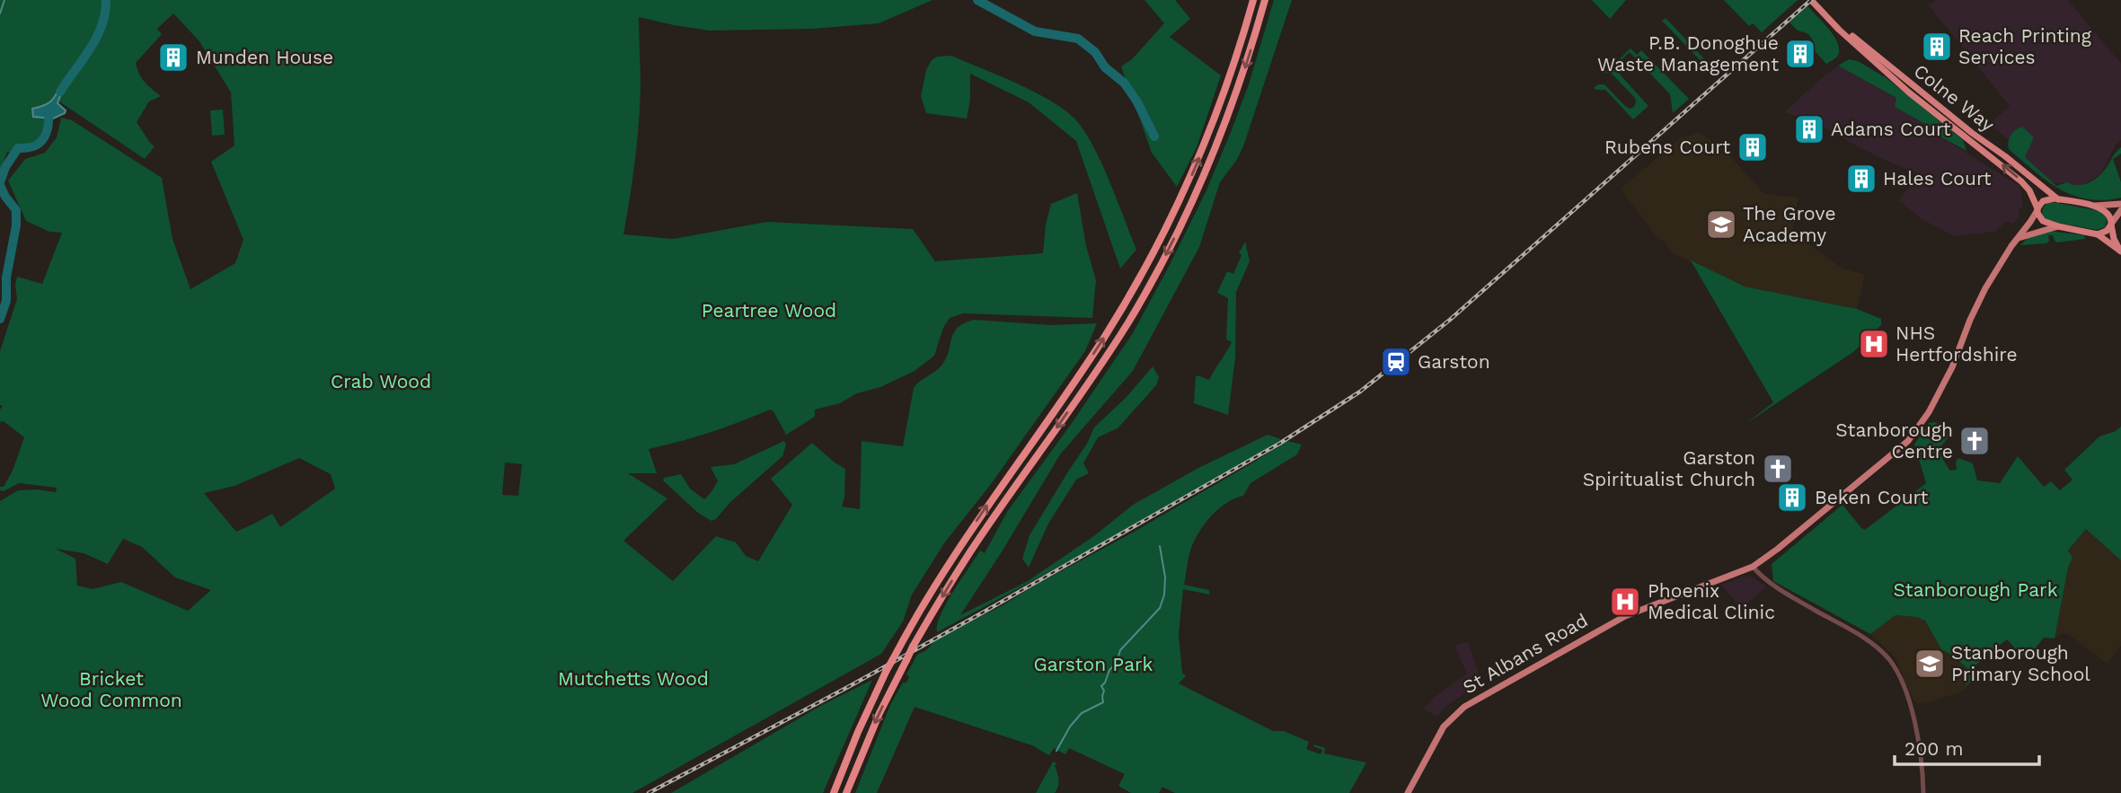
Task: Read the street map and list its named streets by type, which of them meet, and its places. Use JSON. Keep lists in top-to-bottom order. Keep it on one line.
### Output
{"streets":{"highway":["Colne Way"],"main road":["St Albans Road"]},"crossings":[["Colne Way","St Albans Road"]],"parks":["Peartree Wood","Crab Wood","Stanborough Park","Garston Park","Bricket Wood Common","Mutchetts Wood"],"places":{"building":["Reach Printing Services","P.B. Donoghue Waste Management","Munden House","Adams Court","Rubens Court","Hales Court","Beken Court"],"school or university":["The Grove Academy","Stanborough Primary School"],"hospital":["NHS Hertfordshire","Phoenix Medical Clinic"],"station":["Garston"],"church":["Stanborough Centre","Garston Spiritualist Church"]},"scale_bar":"200 m"}
